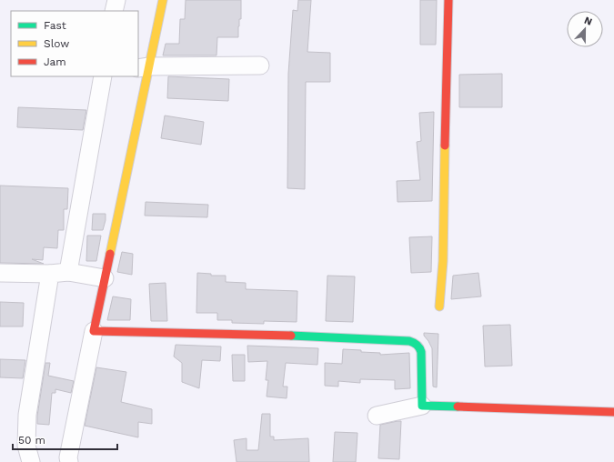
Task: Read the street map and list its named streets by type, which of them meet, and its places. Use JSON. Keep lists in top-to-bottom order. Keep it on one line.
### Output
{"legend":["Fast","Slow","Jam"],"scale_bar":"50 m","north":"top"}
